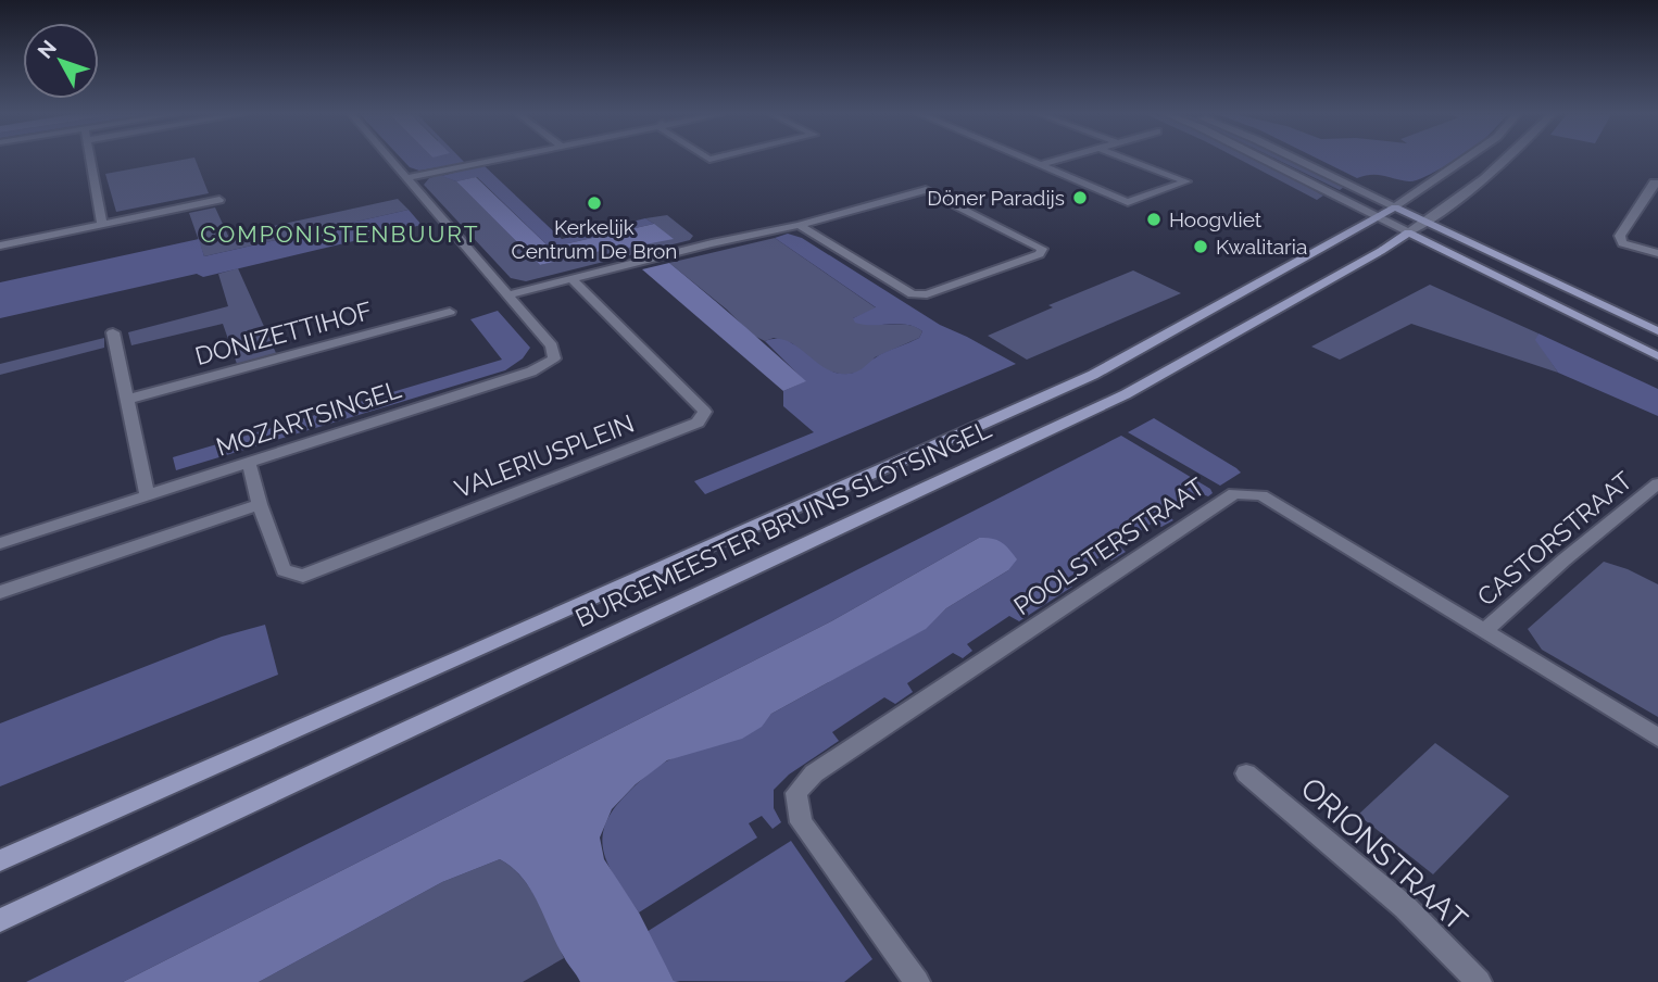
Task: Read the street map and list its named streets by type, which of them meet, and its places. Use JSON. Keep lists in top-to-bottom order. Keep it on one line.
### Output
{"streets":{"main road":["BURGEMEESTER BRUINS SLOTSINGEL"],"street":["DONIZETTIHOF","MOZARTSINGEL","VALERIUSPLEIN","CASTORSTRAAT","POOLSTERSTRAAT","ORIONSTRAAT"]},"crossings":[["MOZARTSINGEL","VALERIUSPLEIN"],["CASTORSTRAAT","POOLSTERSTRAAT"]],"districts":["COMPONISTENBUURT"],"places":["Döner Paradijs","Kerkelijk Centrum De Bron","Hoogvliet","Kwalitaria"],"north":"top left"}
